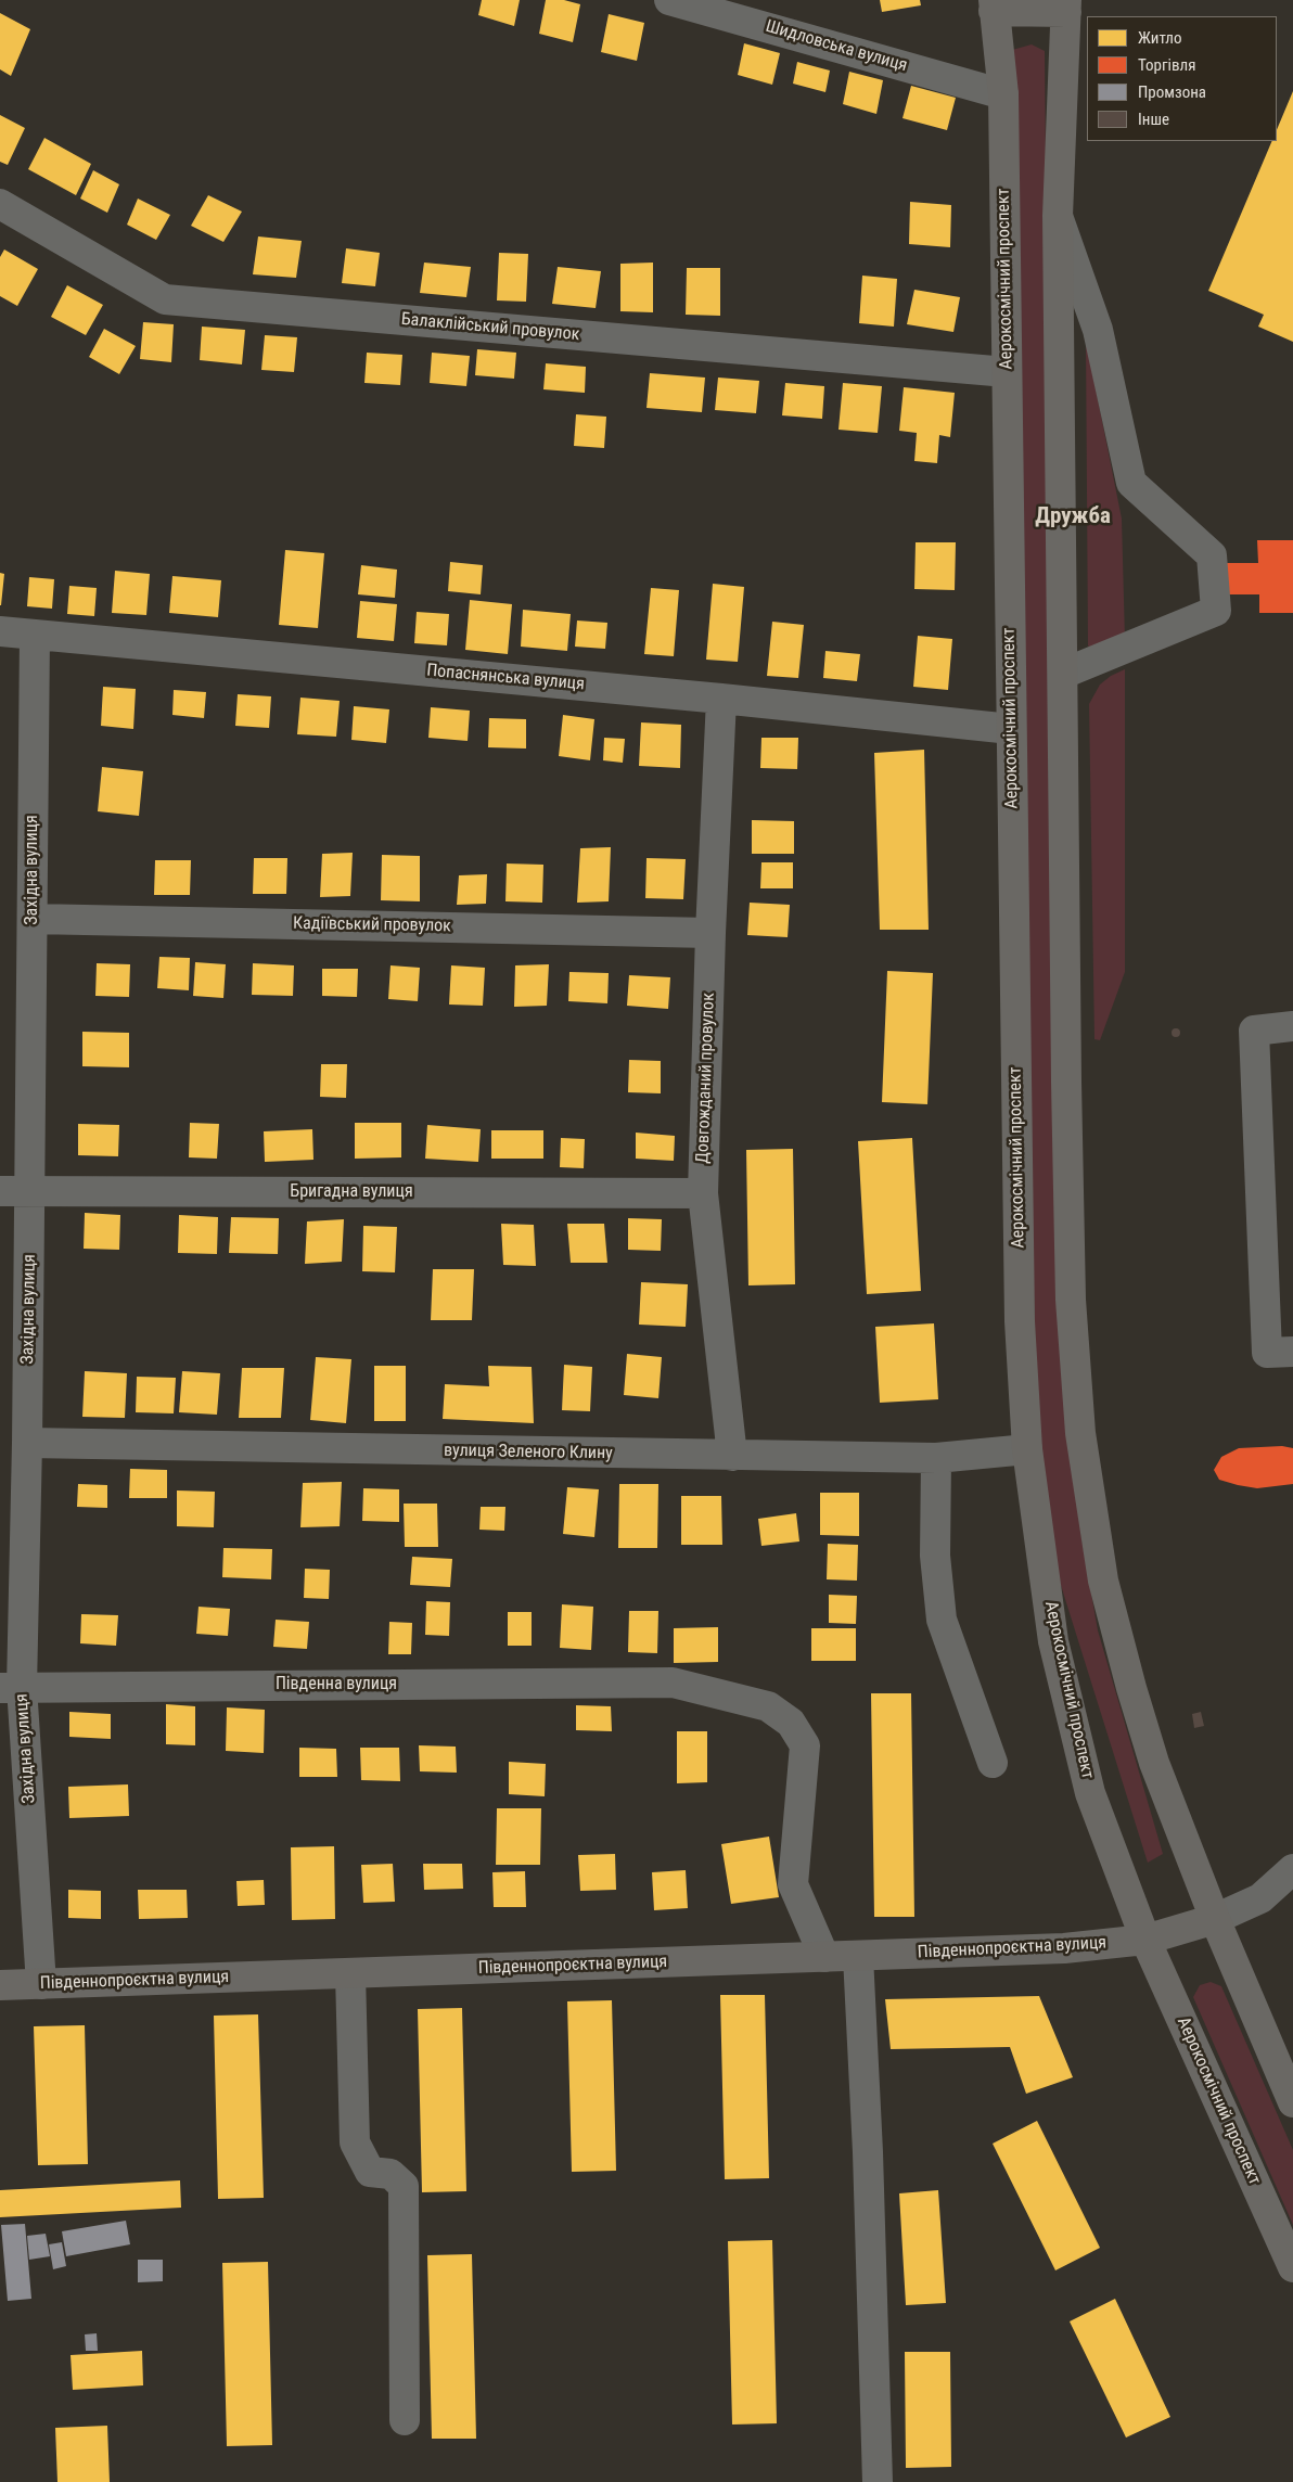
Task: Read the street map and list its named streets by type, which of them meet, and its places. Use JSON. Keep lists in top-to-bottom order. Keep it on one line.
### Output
{"streets":{"main road":["Аерокосмічний проспект","Південнопроєктна вулиця"],"street":["Шидловська вулиця","Балаклійський провулок","Попаснянська вулиця","Західна вулиця","Кадіївський провулок","Довгожданий провулок","Бригадна вулиця","вулиця Зеленого Клину","Південна вулиця"]},"crossings":[["Шидловська вулиця","Аерокосмічний проспект"],["Аерокосмічний проспект","Балаклійський провулок"],["Аерокосмічний проспект","Попаснянська вулиця"],["Аерокосмічний проспект","вулиця Зеленого Клину"],["Аерокосмічний проспект","Південнопроєктна вулиця"],["Попаснянська вулиця","Західна вулиця"],["Попаснянська вулиця","Довгожданий провулок"],["Західна вулиця","Кадіївський провулок"],["Західна вулиця","Бригадна вулиця"],["Західна вулиця","вулиця Зеленого Клину"],["Західна вулиця","Південна вулиця"],["Західна вулиця","Південнопроєктна вулиця"],["Кадіївський провулок","Довгожданий провулок"],["Довгожданий провулок","Бригадна вулиця"],["Довгожданий провулок","вулиця Зеленого Клину"],["Південна вулиця","Південнопроєктна вулиця"]],"districts":["Дружба"],"legend":["Житло","Торгівля","Промзона","Інше"]}
